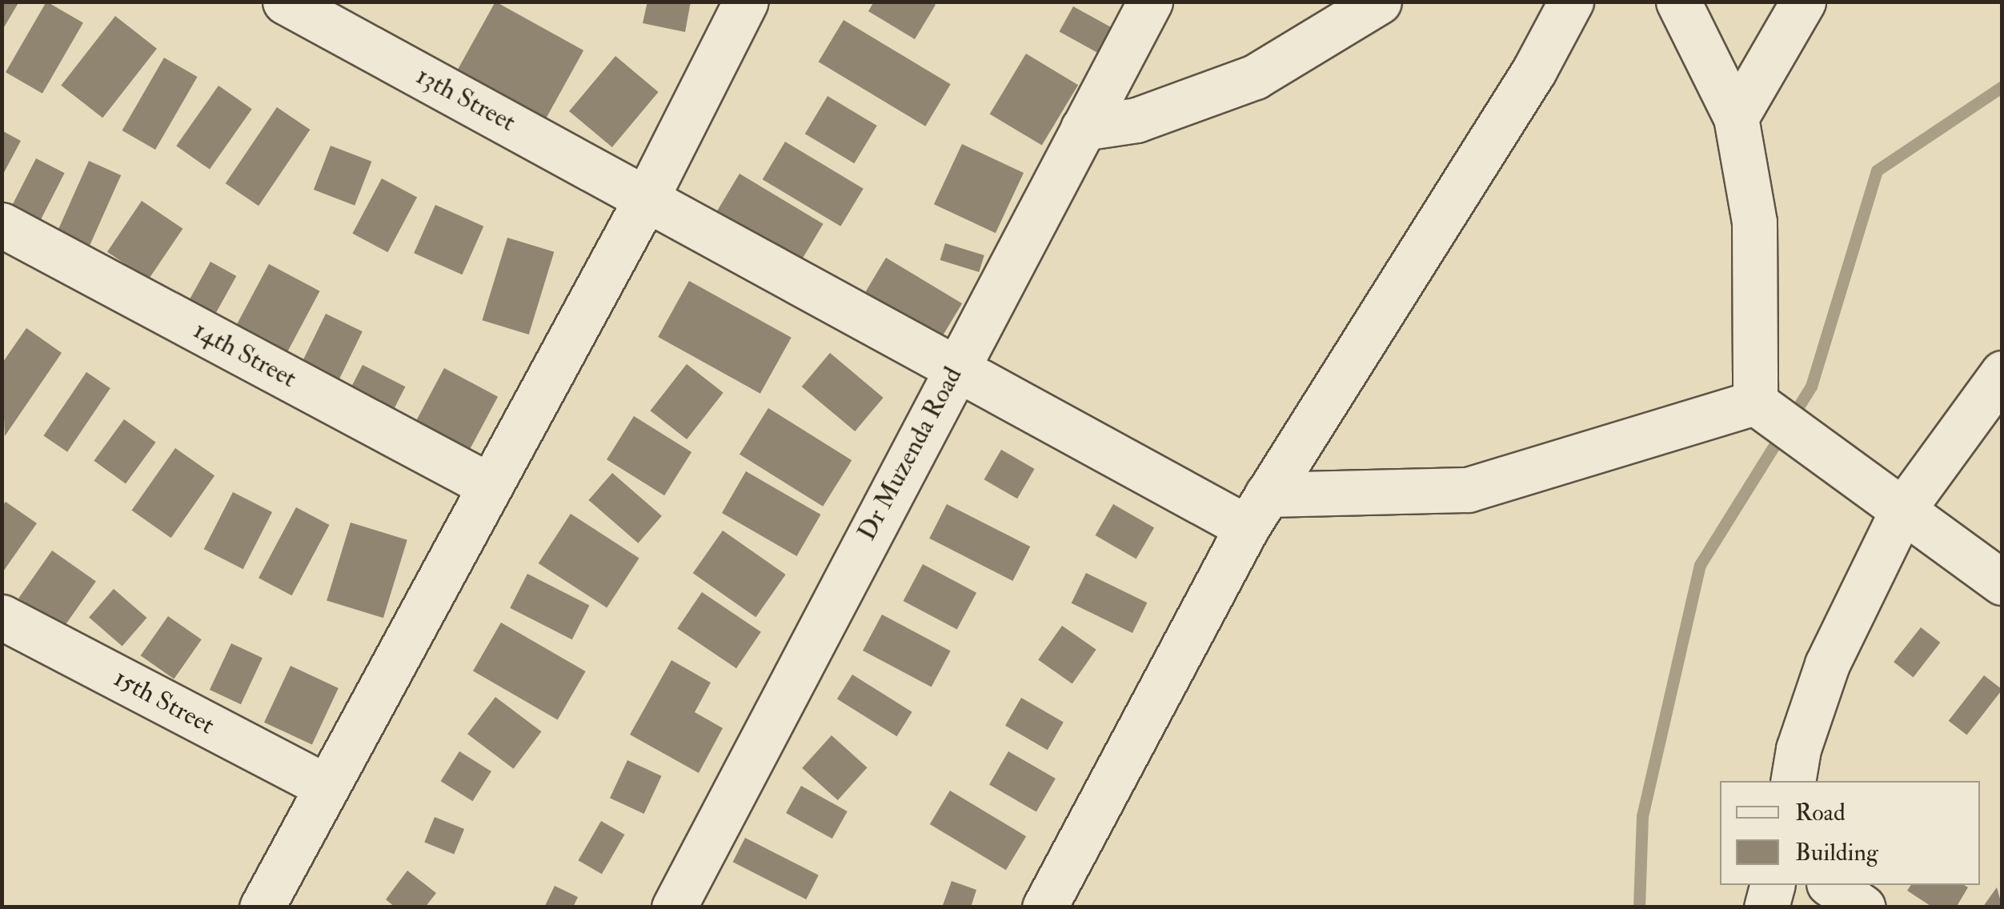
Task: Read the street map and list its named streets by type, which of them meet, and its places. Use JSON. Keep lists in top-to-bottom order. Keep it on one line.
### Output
{"streets":{"street":["13th Street","14th Street","Dr Muzenda Road","15th Street"]},"crossings":[["13th Street","Dr Muzenda Road"]],"legend":["Road","Building"]}
